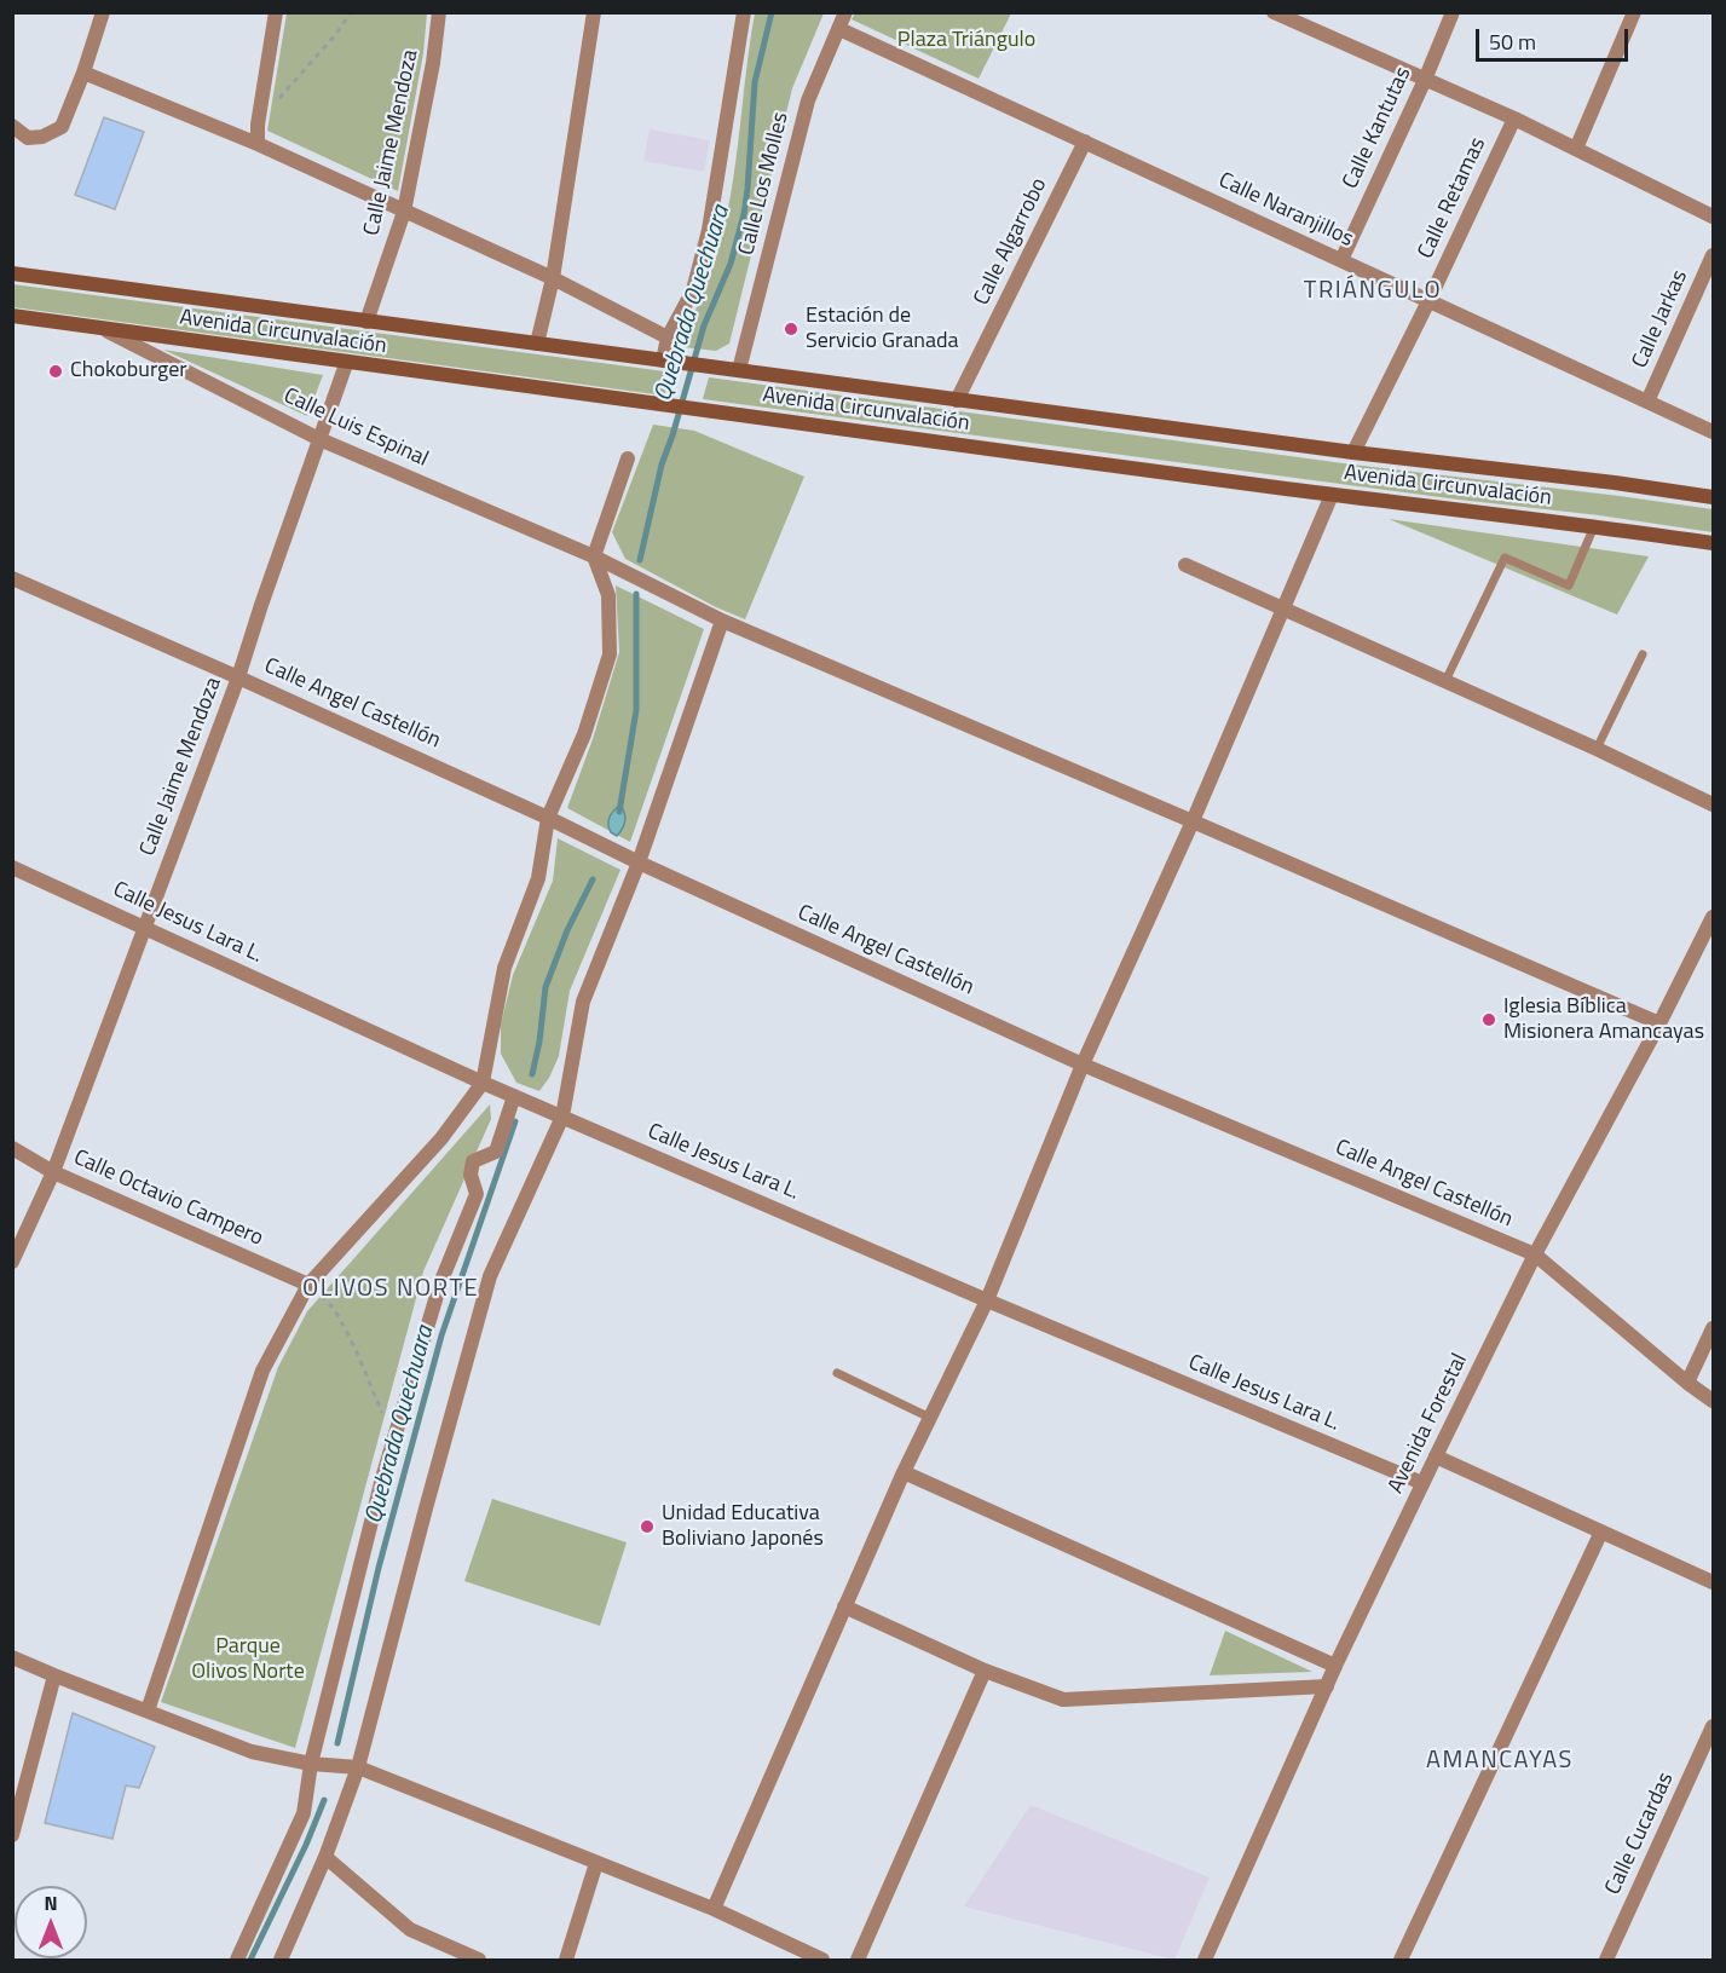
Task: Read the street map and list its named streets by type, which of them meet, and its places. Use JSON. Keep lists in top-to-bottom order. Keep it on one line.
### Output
{"streets":{"main road":["Avenida Circunvalación"],"street":["Calle Kantutas","Calle Jaime Mendoza","Calle Los Molles","Calle Retamas","Calle Naranjillos","Calle Algarrobo","Calle Jarkas","Calle Luis Espinal","Calle Angel Castellón","Calle Jesus Lara L.","Calle Octavio Campero","Avenida Forestal","Calle Cucardas"]},"crossings":[["Calle Kantutas","Calle Naranjillos"],["Calle Jaime Mendoza","Avenida Circunvalación"],["Calle Jaime Mendoza","Calle Luis Espinal"],["Calle Jaime Mendoza","Calle Angel Castellón"],["Calle Jaime Mendoza","Calle Jesus Lara L."],["Calle Jaime Mendoza","Calle Octavio Campero"],["Calle Los Molles","Calle Naranjillos"],["Calle Los Molles","Avenida Circunvalación"],["Calle Retamas","Calle Naranjillos"],["Calle Retamas","Avenida Circunvalación"],["Calle Naranjillos","Calle Algarrobo"],["Calle Naranjillos","Calle Jarkas"],["Calle Algarrobo","Avenida Circunvalación"],["Avenida Circunvalación","Calle Luis Espinal"],["Calle Luis Espinal","Avenida Forestal"],["Calle Angel Castellón","Avenida Forestal"],["Calle Jesus Lara L.","Avenida Forestal"]],"districts":["TRIÁNGULO","OLIVOS NORTE","AMANCAYAS"],"water":["Quebrada Quechuara"],"parks":["Plaza Triángulo","Parque Olivos Norte"],"places":["Estación de Servicio Granada","Chokoburger","Iglesia Bíblica Misionera Amancayas","Unidad Educativa Boliviano Japonés"],"scale_bar":"50 m","north":"top"}
